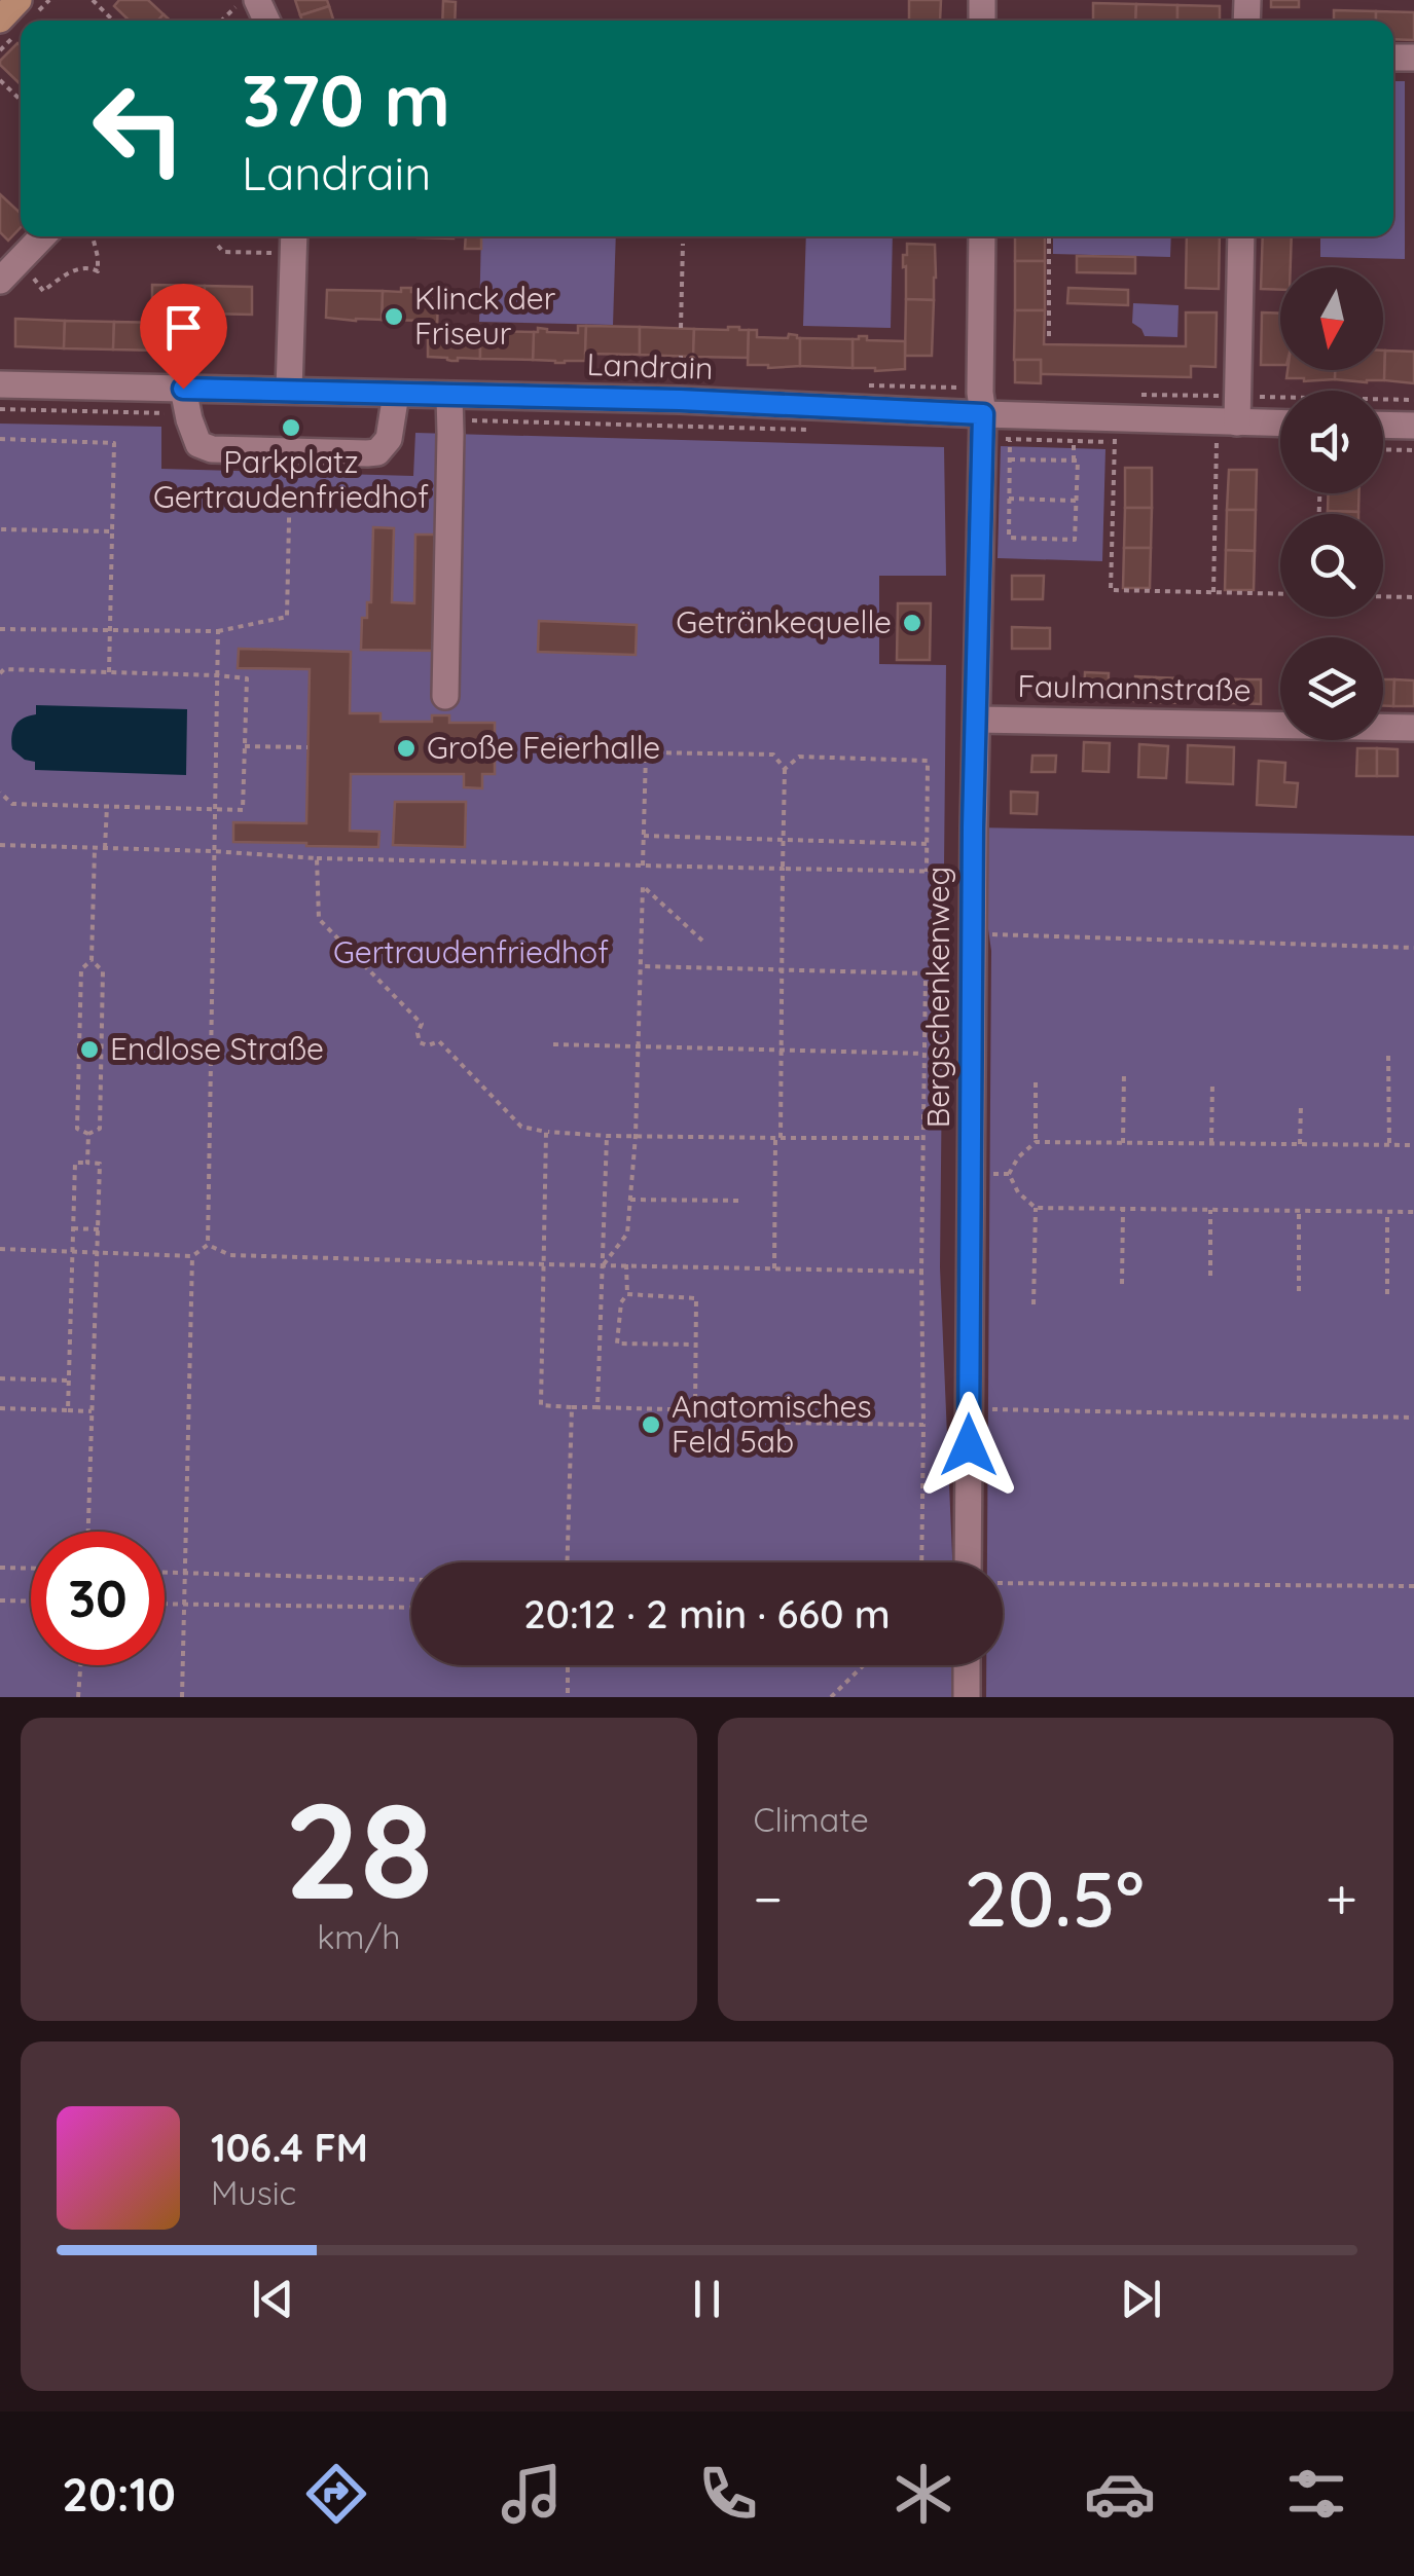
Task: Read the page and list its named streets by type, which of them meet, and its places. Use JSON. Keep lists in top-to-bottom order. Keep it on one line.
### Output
{"streets":{"street":["Landrain","Faulmannstraße","Bergschenkenweg"]},"crossings":[["Landrain","Bergschenkenweg"],["Faulmannstraße","Bergschenkenweg"]],"parks":["Gertraudenfriedhof"],"places":["Klinck der Friseur","Parkplatz Gertraudenfriedhof","Getränkequelle","Große Feierhalle","Endlose Straße","Anatomisches Feld 5ab"],"north":"bottom","page":{"turn":["370 m","Landrain"],"limit":"30","trip":"20:12 · 2 min · 660 m","tile":[["28","km/h"],"Climate"],"heat":["−","20.5°","+"],"song":["106.4 FM","Music"],"tabs":"20:10"}}
